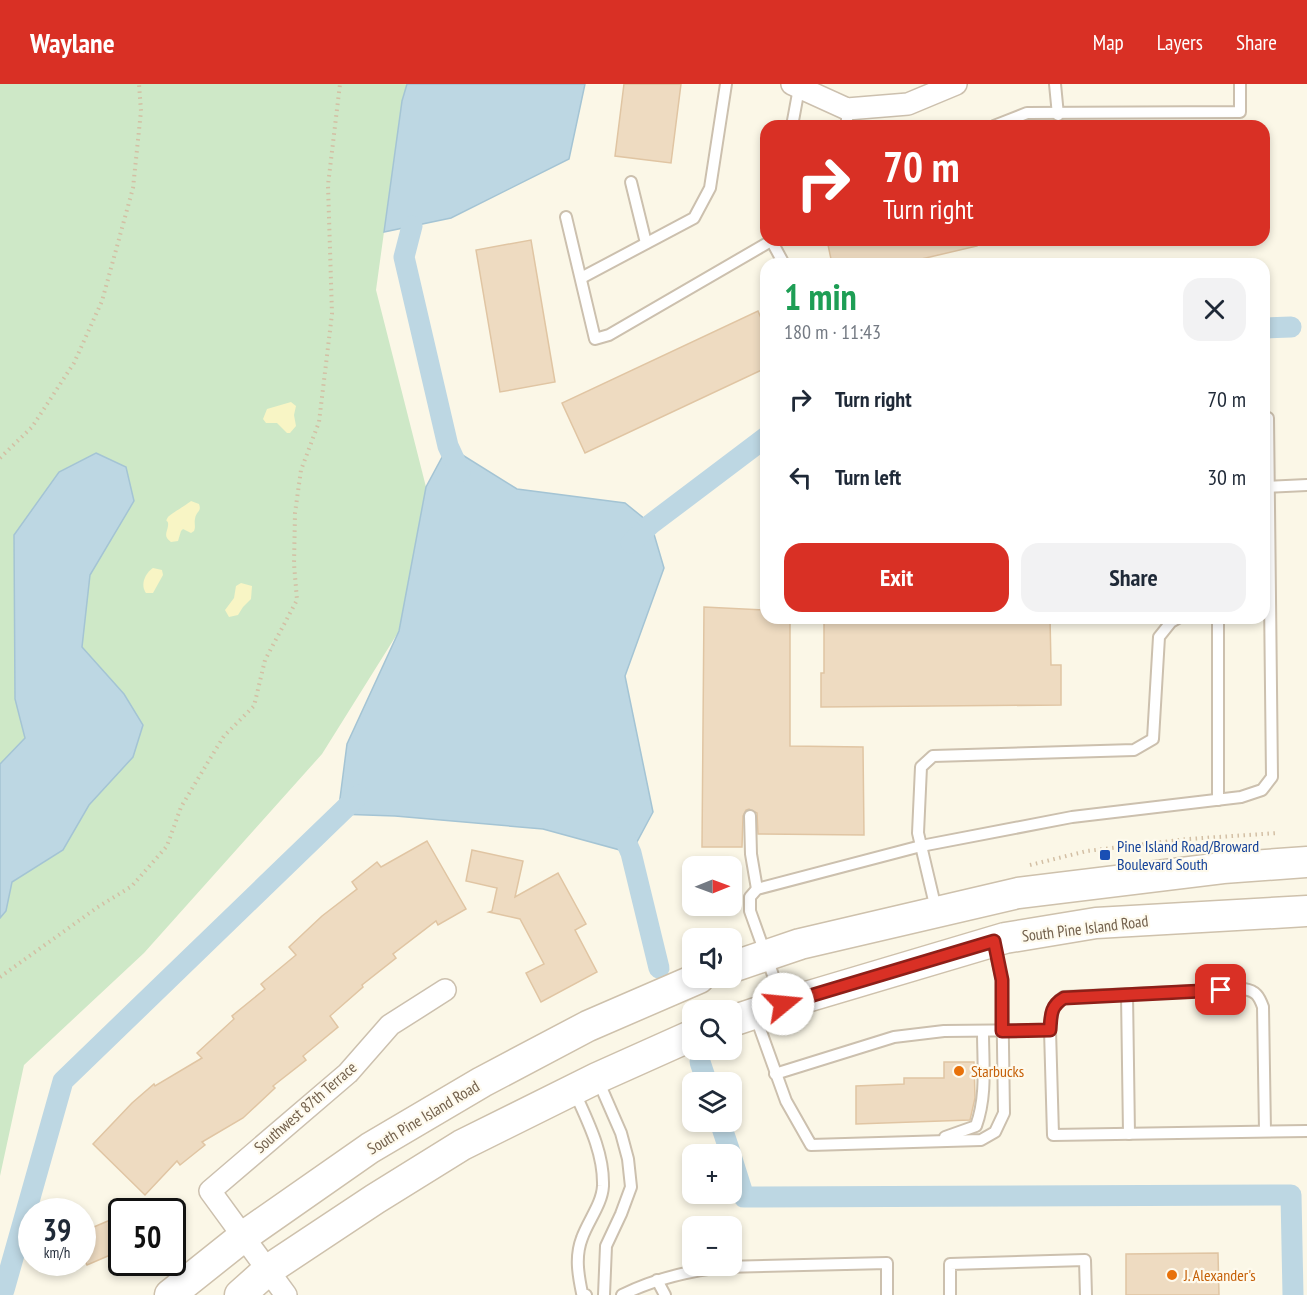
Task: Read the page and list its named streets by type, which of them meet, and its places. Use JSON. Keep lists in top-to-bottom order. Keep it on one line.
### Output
{"streets":{"main road":["South Pine Island Road"],"street":["Southwest 87th Terrace"]},"crossings":[["South Pine Island Road","Southwest 87th Terrace"]],"places":{"transit":["Pine Island Road/Broward Boulevard South"],"other":["Starbucks","J. Alexander's"]},"north":"right","page":{"header":"Waylane","nav":["Map","Layers","Share"],"turn":["70 m","Turn right"],"heading":["1 min","180 m · 11:43"],"list":[{"name":"Turn right","value":"70 m"},{"name":"Turn left","value":"30 m"}],"buttons":["Exit","Share"],"map_buttons":["+","−"],"speed":"39 km/h","limit":"50"}}
